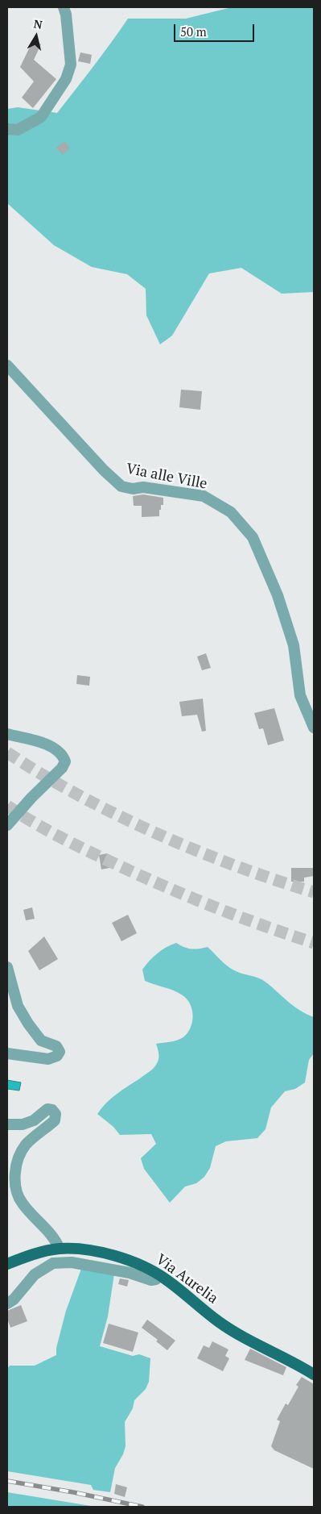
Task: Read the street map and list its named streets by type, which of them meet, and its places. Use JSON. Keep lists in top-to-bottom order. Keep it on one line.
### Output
{"streets":{"main road":["Via Aurelia"],"street":["Via alle Ville"]},"scale_bar":"50 m","north":"top"}
